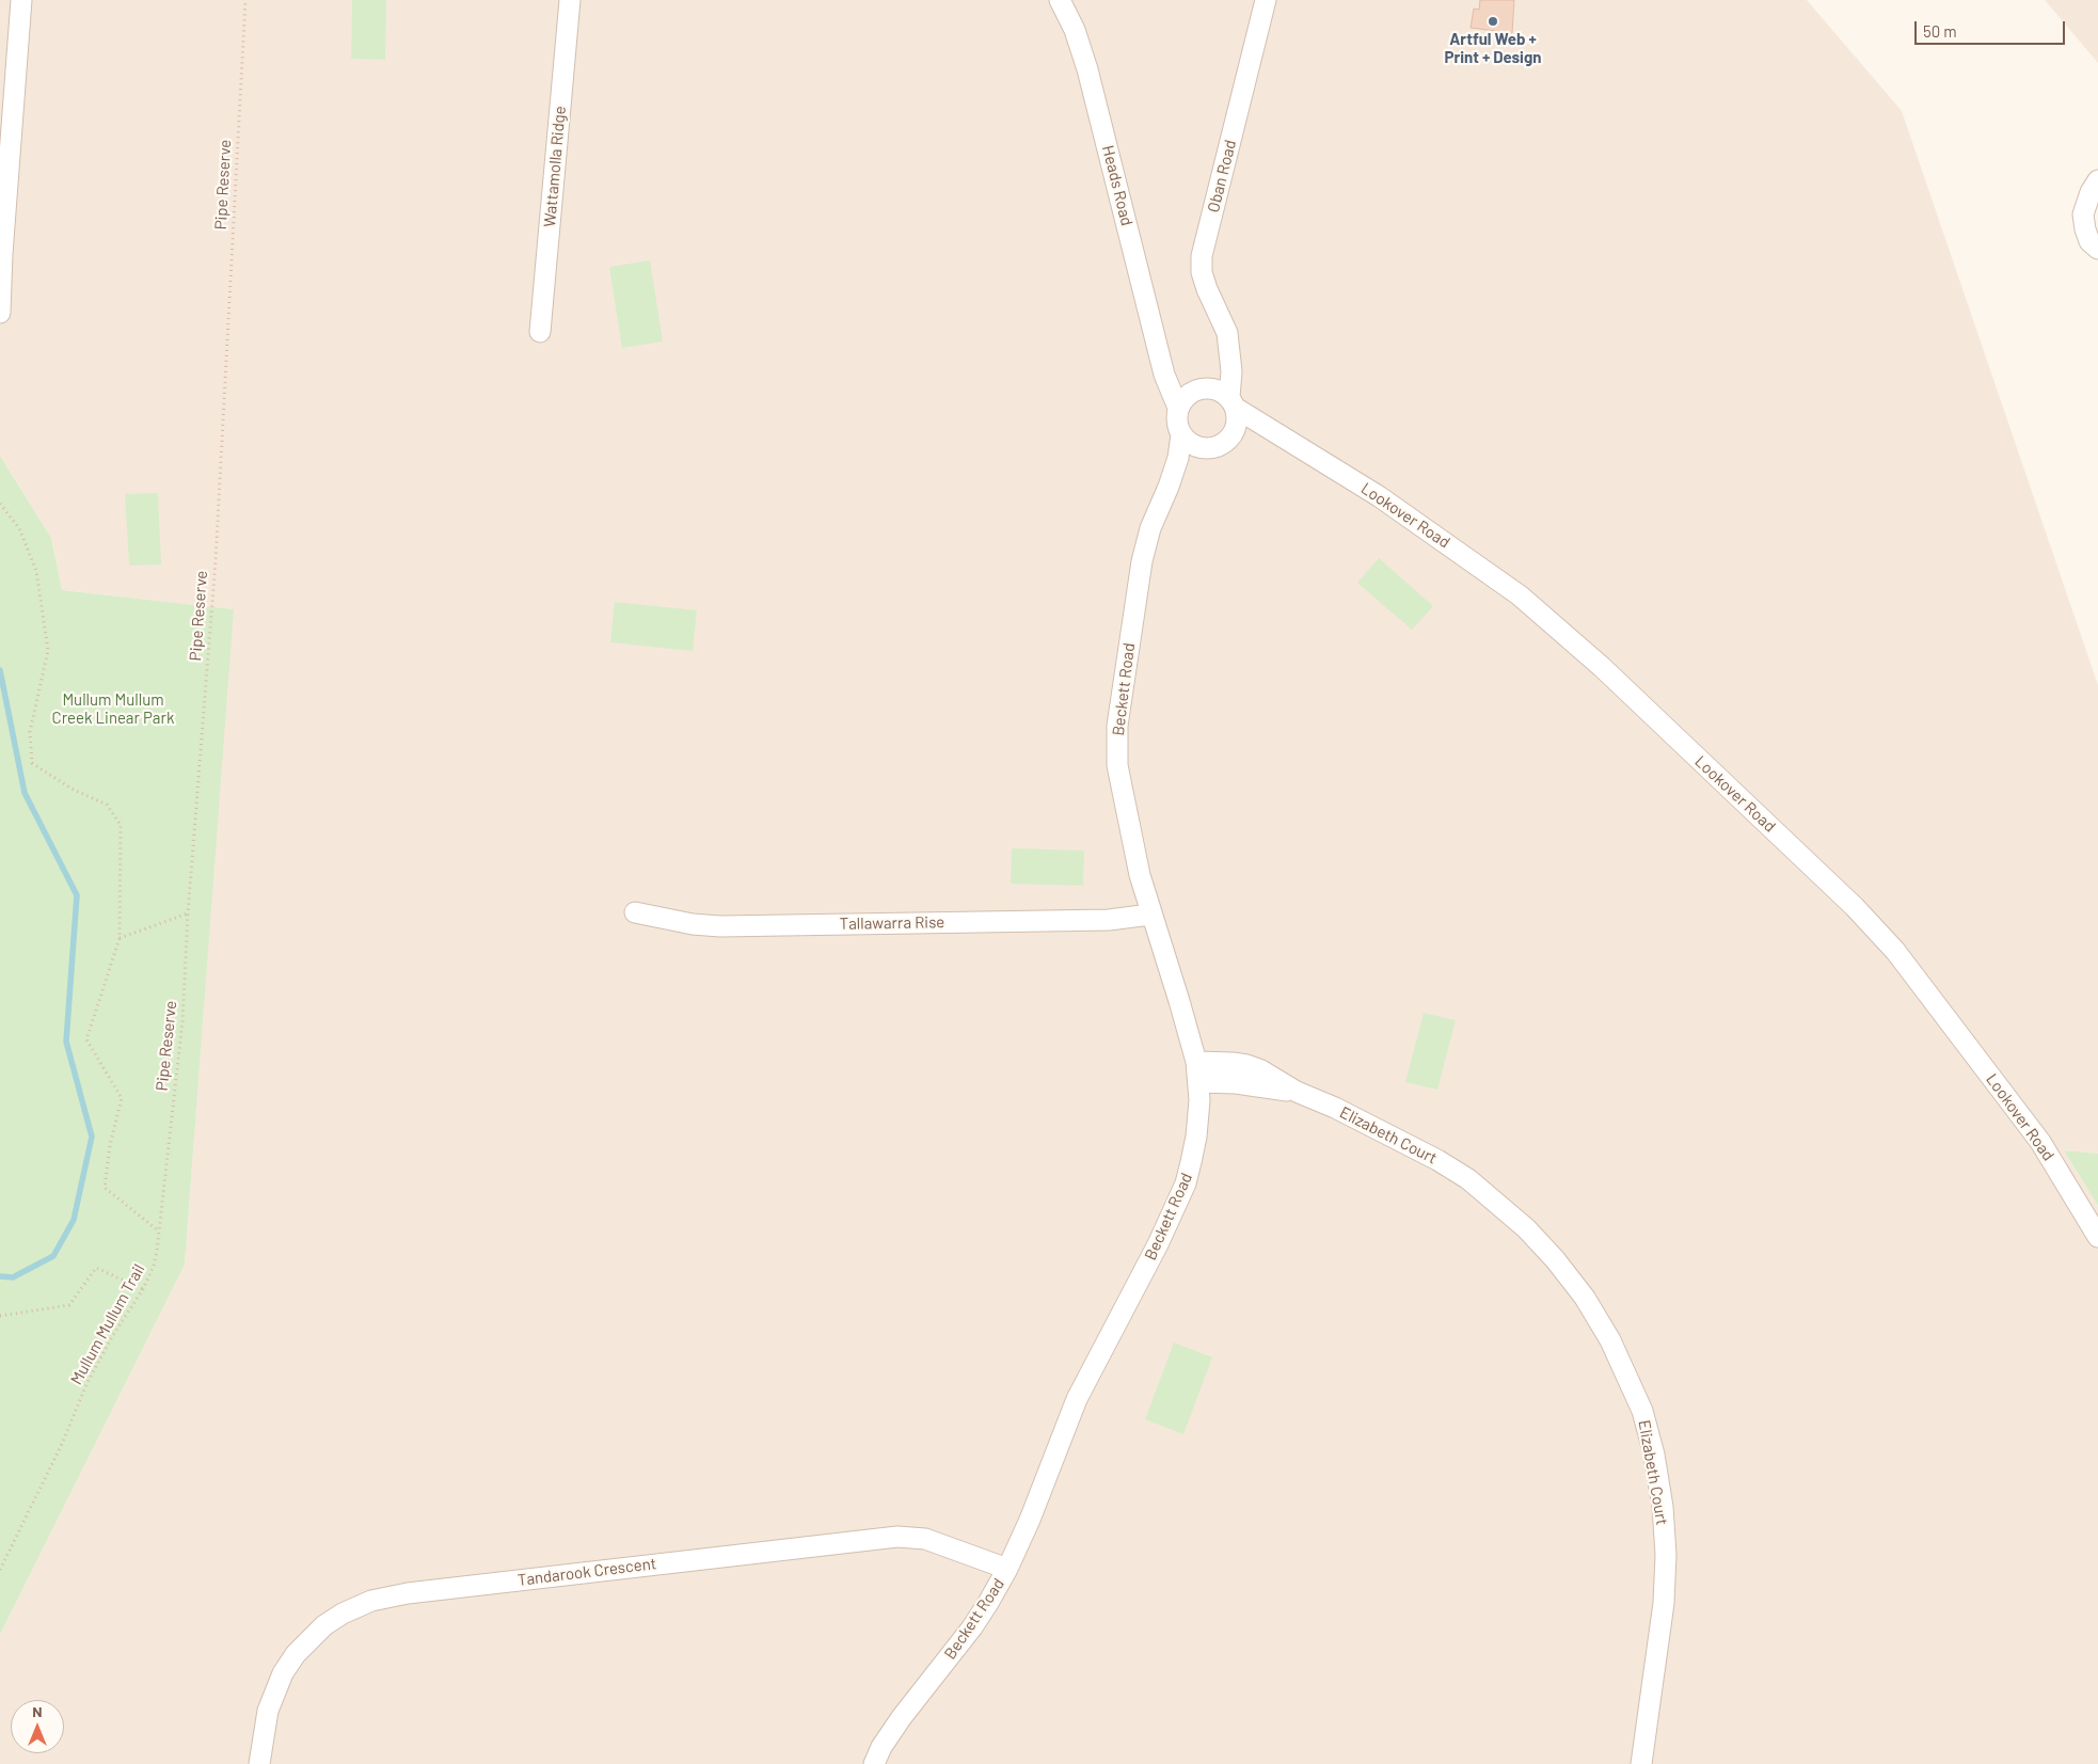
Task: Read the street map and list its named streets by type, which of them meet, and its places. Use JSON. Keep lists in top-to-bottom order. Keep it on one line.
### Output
{"streets":{"street":["Wattamolla Ridge","Oban Road","Heads Road","Lookover Road","Beckett Road","Tallawarra Rise","Elizabeth Court","Tandarook Crescent"],"path":["Pipe Reserve","Mullum Mullum Trail"]},"crossings":[["Oban Road","Heads Road"],["Oban Road","Lookover Road"],["Oban Road","Beckett Road"],["Pipe Reserve","Mullum Mullum Trail"],["Heads Road","Lookover Road"],["Heads Road","Beckett Road"],["Lookover Road","Beckett Road"],["Beckett Road","Tallawarra Rise"],["Beckett Road","Elizabeth Court"],["Beckett Road","Tandarook Crescent"]],"parks":["Mullum Mullum Creek Linear Park"],"places":["Artful Web + Print + Design"],"scale_bar":"50 m","north":"top"}
